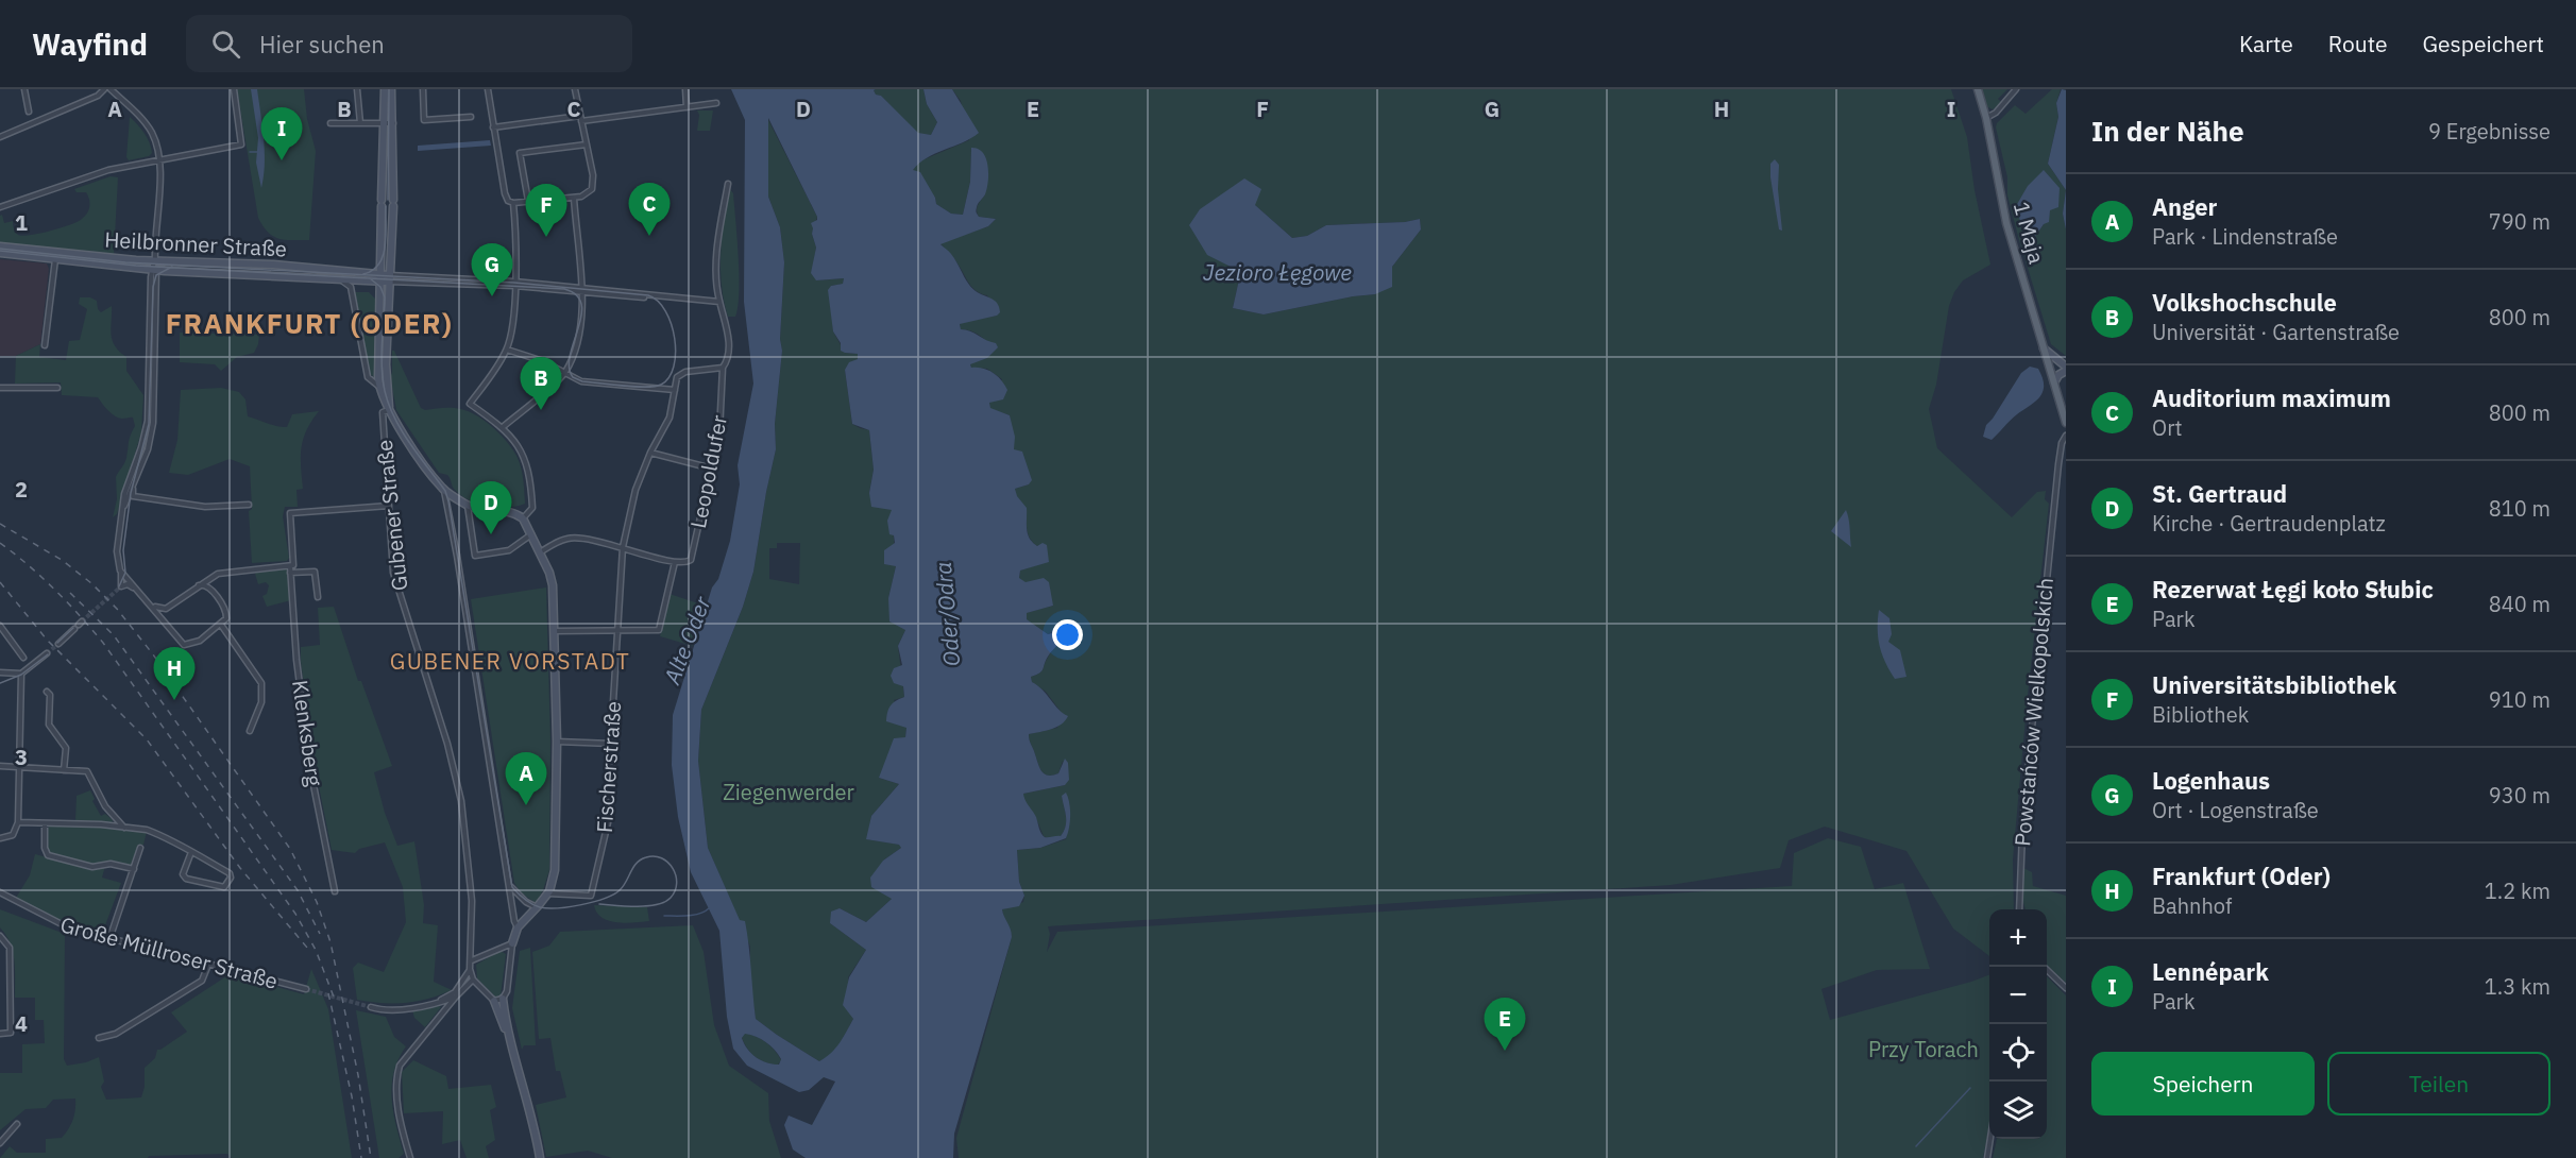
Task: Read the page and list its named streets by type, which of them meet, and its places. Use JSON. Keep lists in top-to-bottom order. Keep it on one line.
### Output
{"streets":{"main road":["1 Maja"],"street":["Heilbronner Straße","Leopoldufer","Gubener Straße","Powstańców Wielkopolskich","Klenksberg","Fischerstraße","Große Müllroser Straße"]},"crossings":[["Leopoldufer","Fischerstraße"],["Gubener Straße","Klenksberg"]],"districts":["FRANKFURT (ODER)","GUBENER VORSTADT"],"water":["Jezioro Łęgowe","Oder/Odra","Alte Oder"],"parks":["Ziegenwerder","Przy Torach"],"page":{"header":"Wayfind","search":"Hier suchen","nav":["Karte","Route","Gespeichert"],"heading":["In der Nähe","9 Ergebnisse"],"pins":["I","C","F","G","B","D","H","A","E"],"list":[{"mark":"A","name":"Anger","note":"Park · Lindenstraße","value":"790 m"},{"mark":"B","name":"Volkshochschule","note":"Universität · Gartenstraße","value":"800 m"},{"mark":"C","name":"Auditorium maximum","note":"Ort","value":"800 m"},{"mark":"D","name":"St. Gertraud","note":"Kirche · Gertraudenplatz","value":"810 m"},{"mark":"E","name":"Rezerwat Łęgi koło Słubic","note":"Park","value":"840 m"},{"mark":"F","name":"Universitätsbibliothek","note":"Bibliothek","value":"910 m"},{"mark":"G","name":"Logenhaus","note":"Ort · Logenstraße","value":"930 m"},{"mark":"H","name":"Frankfurt (Oder)","note":"Bahnhof","value":"1.2 km"},{"mark":"I","name":"Lennépark","note":"Park","value":"1.3 km"}],"map_buttons":["+","−"],"buttons":["Speichern","Teilen"]},"grid":{"columns":["A","B","C","D","E","F","G","H","I"],"rows":["1","2","3","4"]}}
